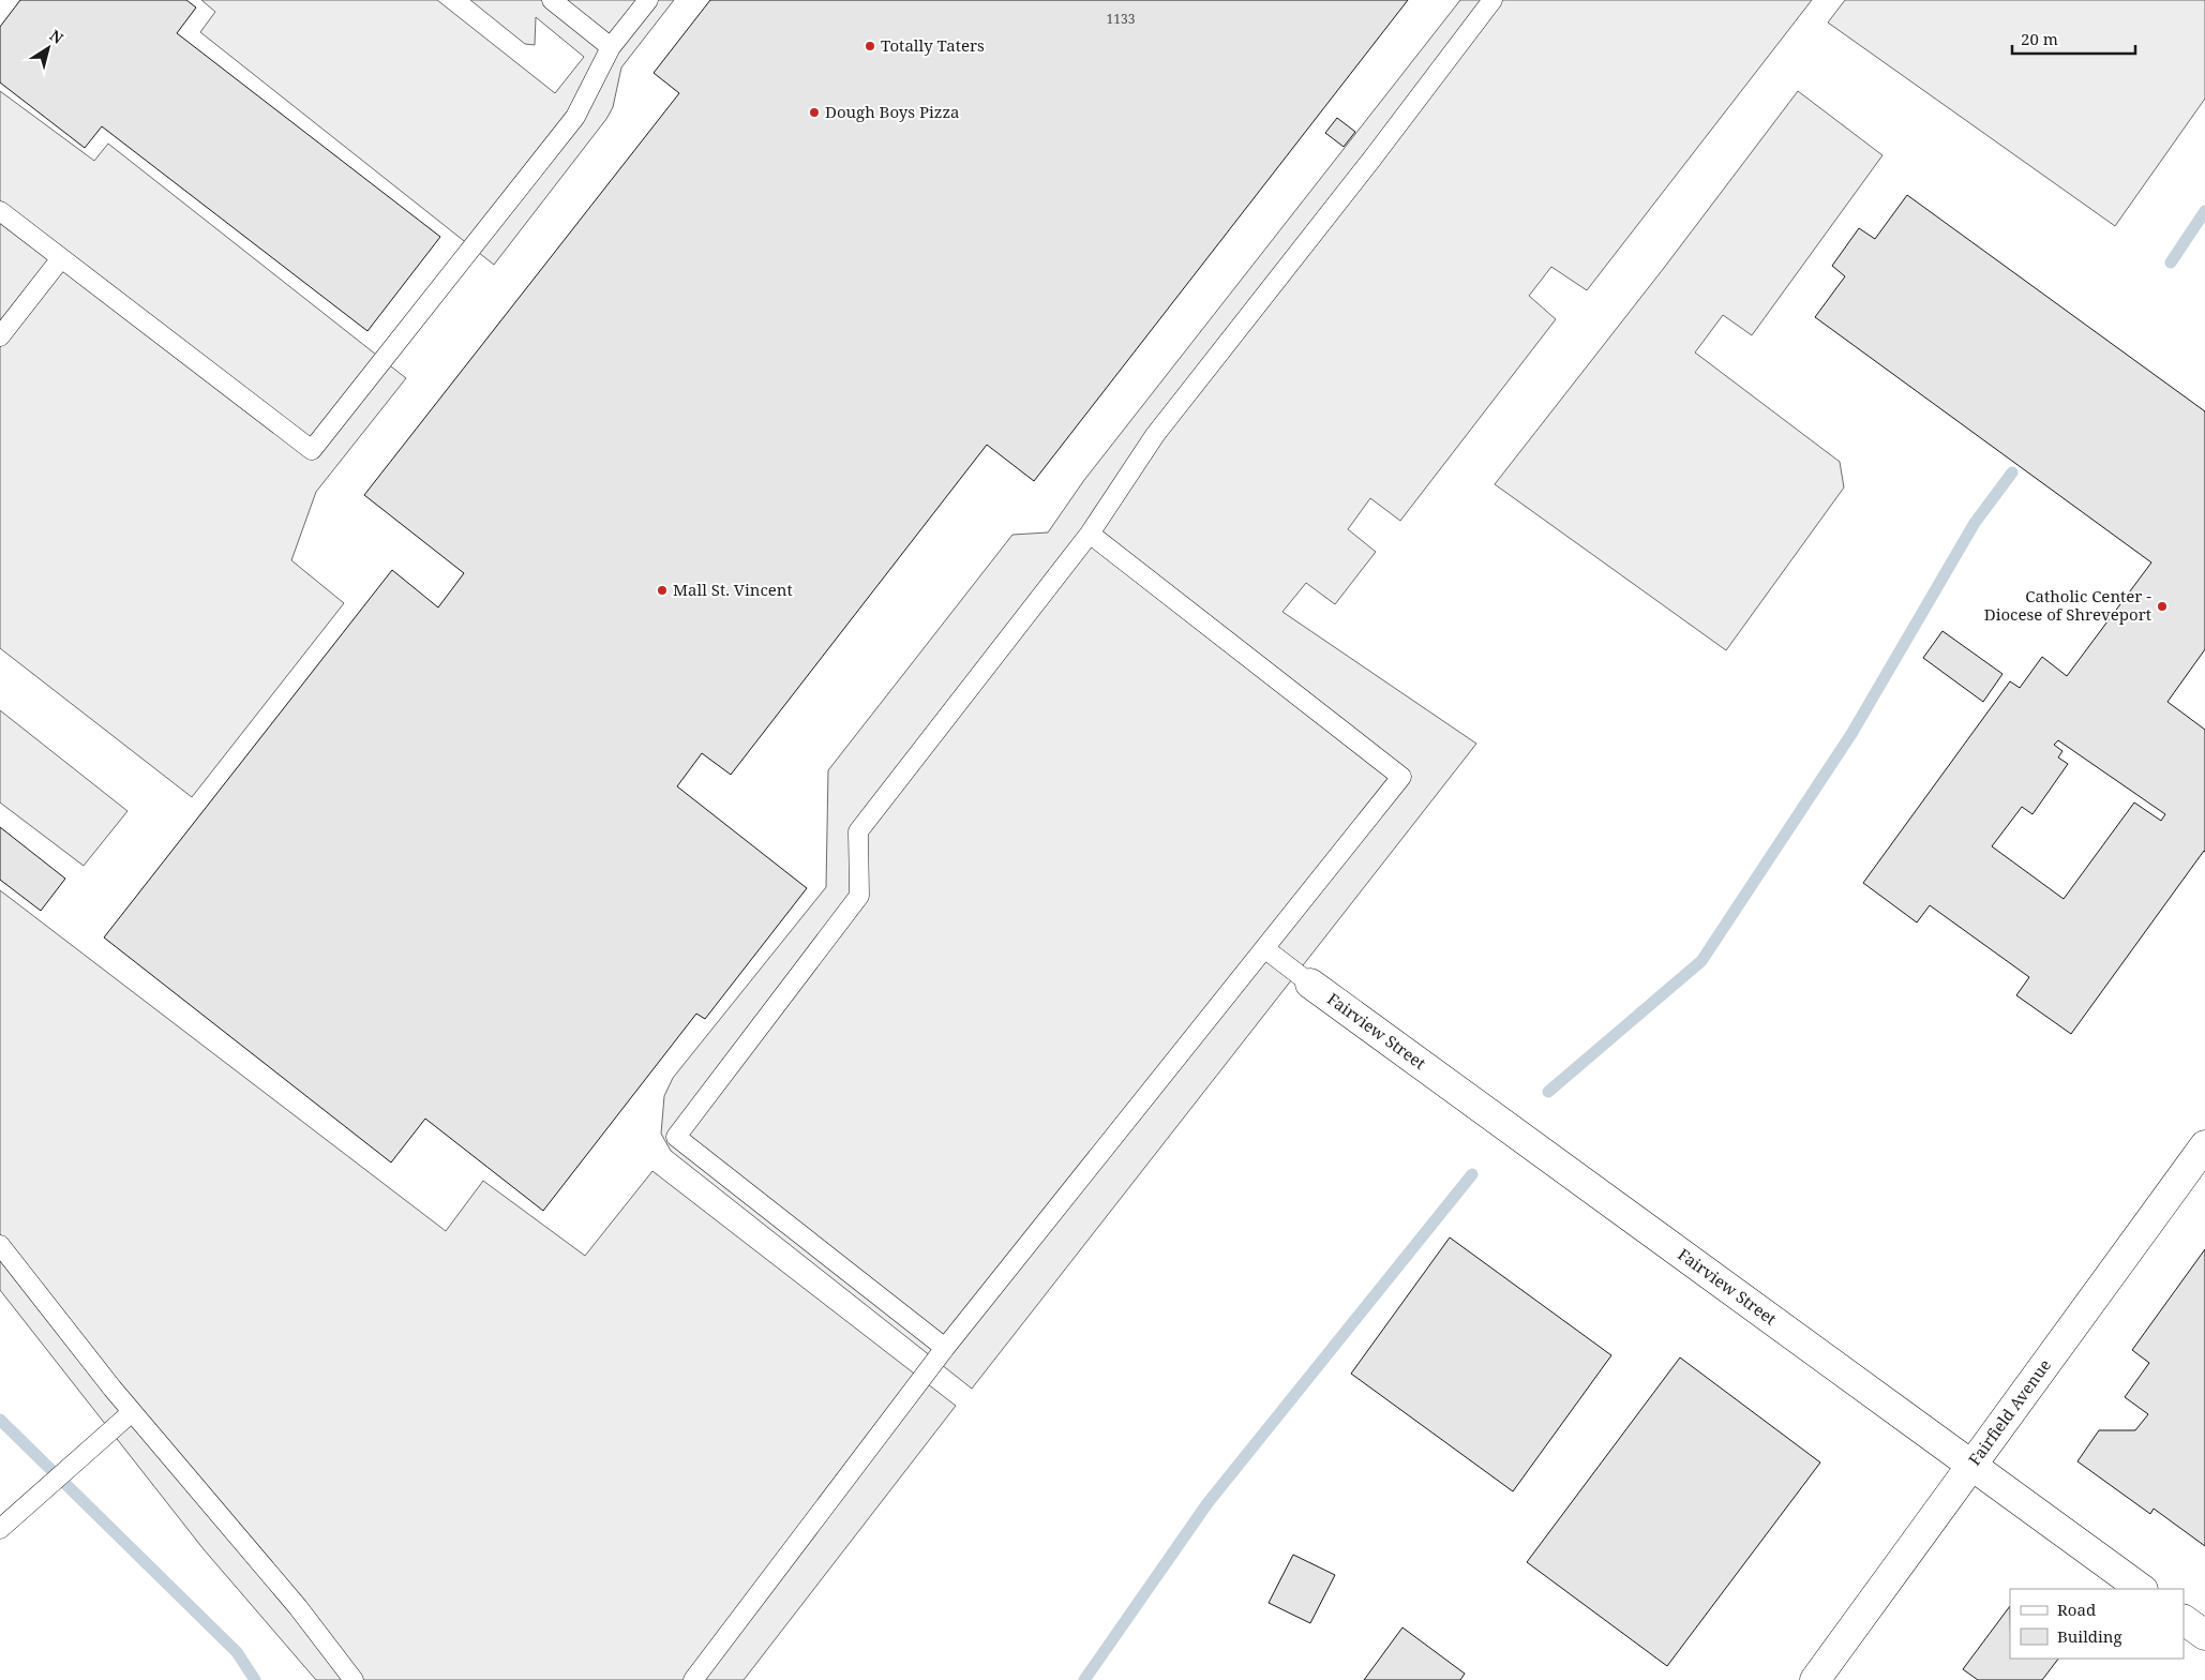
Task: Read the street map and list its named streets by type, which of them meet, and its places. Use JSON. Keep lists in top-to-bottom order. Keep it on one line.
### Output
{"streets":{"street":["Fairview Street","Fairfield Avenue"]},"crossings":[["Fairview Street","Fairfield Avenue"]],"places":["Totally Taters","Dough Boys Pizza","Mall St. Vincent","Catholic Center - Diocese of Shreveport"],"house_numbers":["1133"],"legend":["Road","Building"],"scale_bar":"20 m","north":"top right"}
